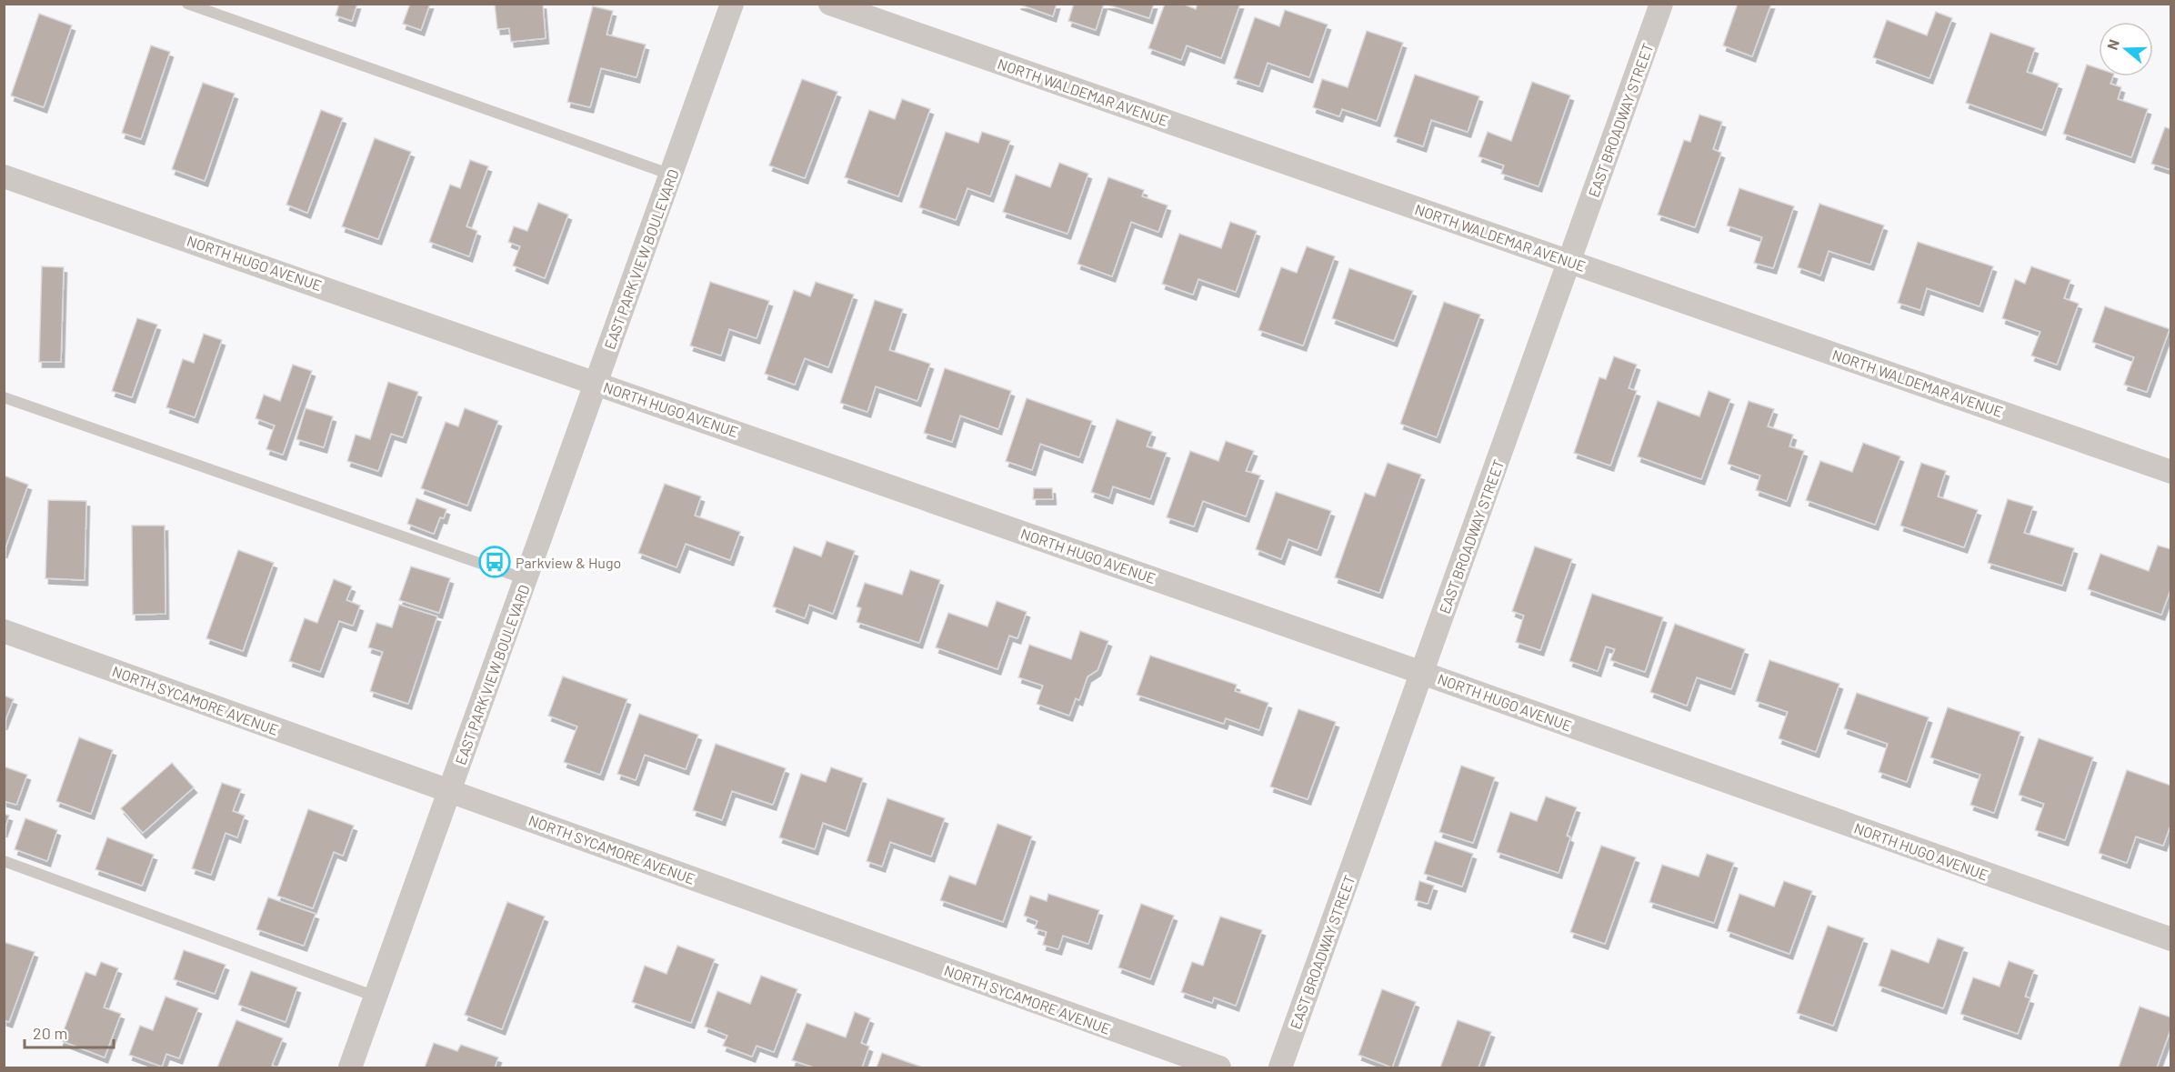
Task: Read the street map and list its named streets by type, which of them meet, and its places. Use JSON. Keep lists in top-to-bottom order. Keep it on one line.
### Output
{"streets":{"street":["NORTH WALDEMAR AVENUE","EAST BROADWAY STREET","EAST PARK VIEW BOULEVARD","NORTH HUGO AVENUE","NORTH SYCAMORE AVENUE"]},"crossings":[["NORTH WALDEMAR AVENUE","EAST BROADWAY STREET"],["EAST BROADWAY STREET","NORTH HUGO AVENUE"],["EAST PARK VIEW BOULEVARD","NORTH HUGO AVENUE"],["EAST PARK VIEW BOULEVARD","NORTH SYCAMORE AVENUE"]],"places":{"bus stop":["Parkview & Hugo"]},"scale_bar":"20 m","north":"left"}
